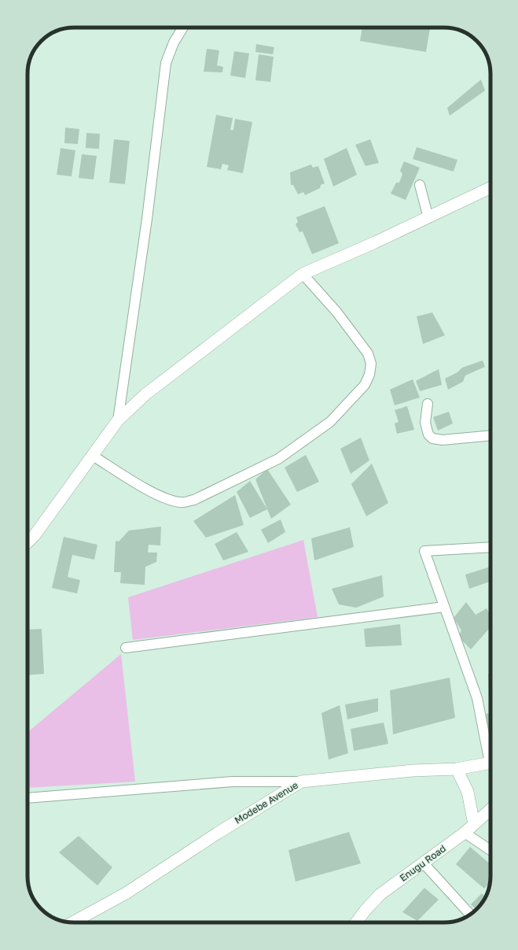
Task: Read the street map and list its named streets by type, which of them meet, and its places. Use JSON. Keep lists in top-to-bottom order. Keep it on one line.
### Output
{"streets":{"street":["Modebe Avenue","Enugu Road"]}}
